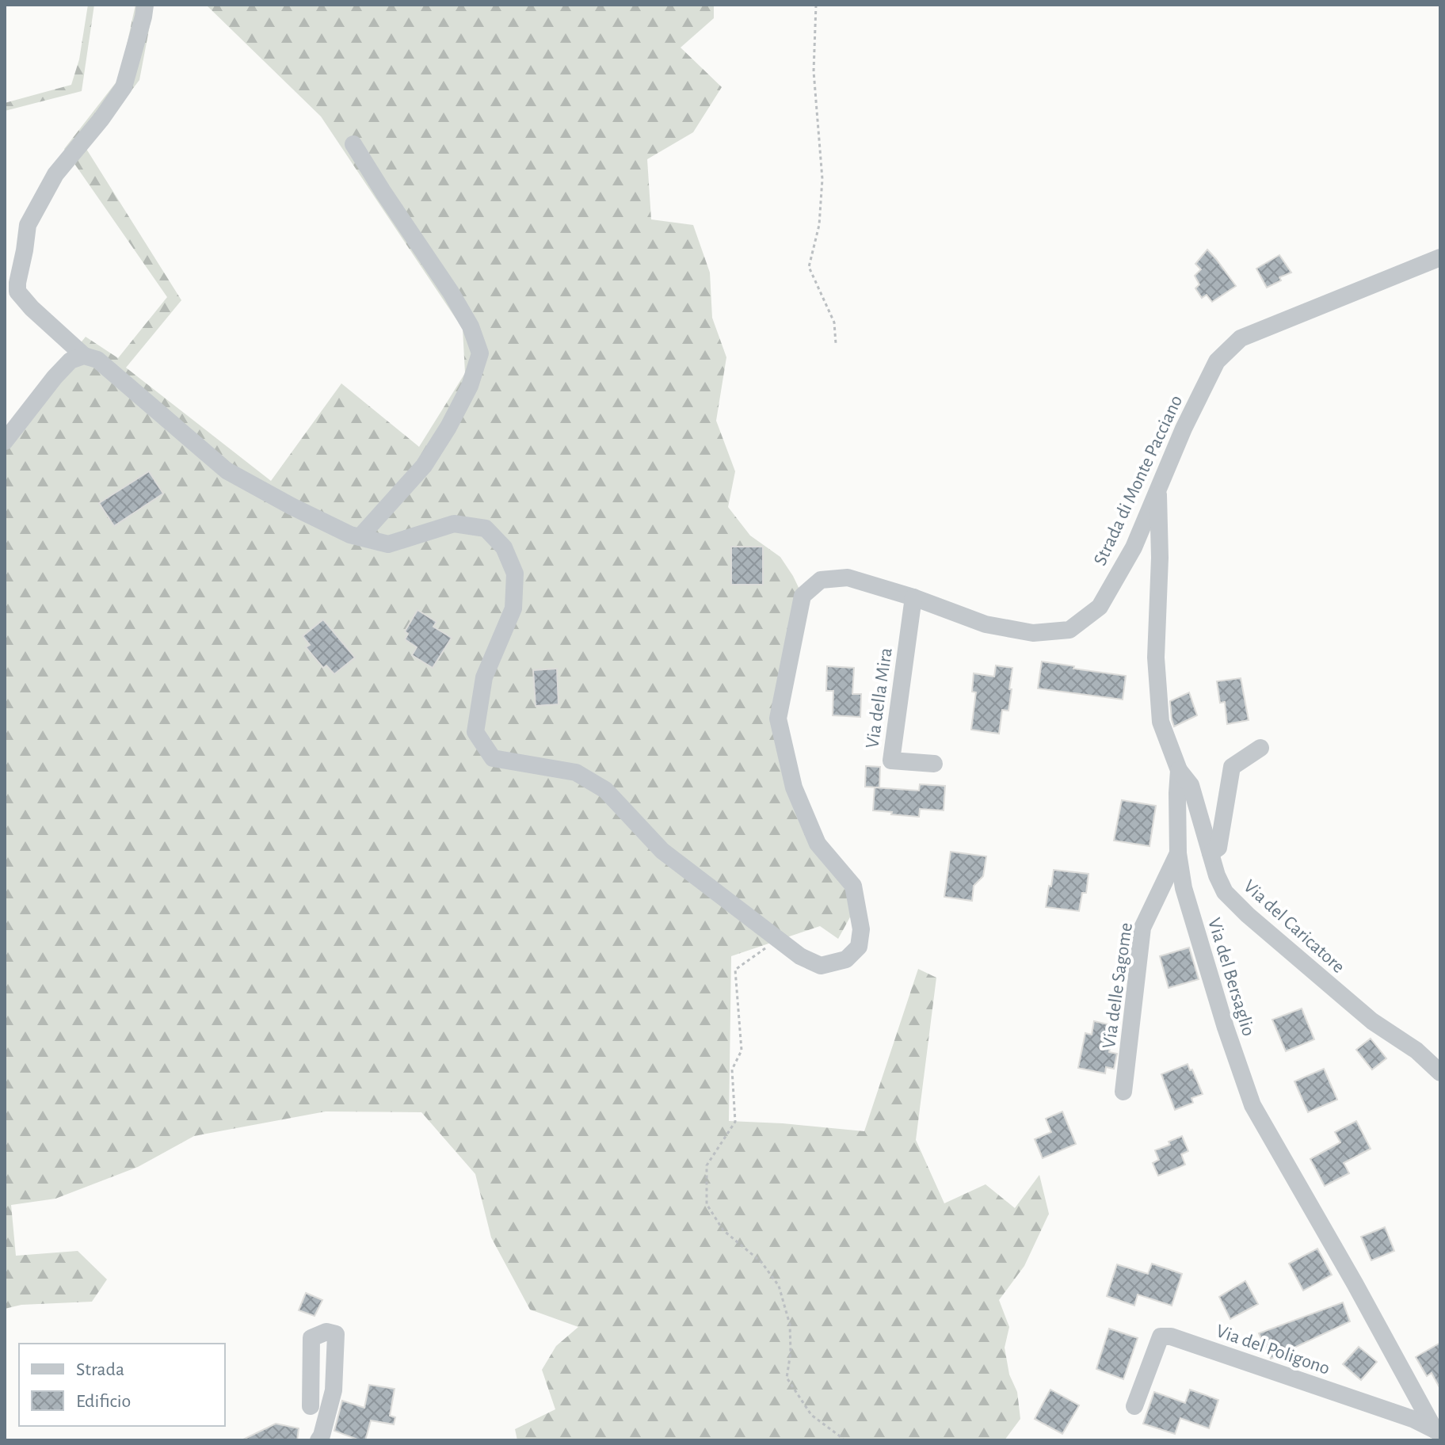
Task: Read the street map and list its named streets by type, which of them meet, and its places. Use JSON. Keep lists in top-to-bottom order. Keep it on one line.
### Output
{"streets":{"street":["Strada di Monte Pacciano","Via della Mira","Via del Caricatore","Via del Bersaglio","Via delle Sagome","Via del Poligono"]},"crossings":[["Strada di Monte Pacciano","Via della Mira"],["Strada di Monte Pacciano","Via del Bersaglio"],["Via del Caricatore","Via del Bersaglio"],["Via del Bersaglio","Via delle Sagome"],["Via del Bersaglio","Via del Poligono"]],"legend":["Strada","Edificio"]}
